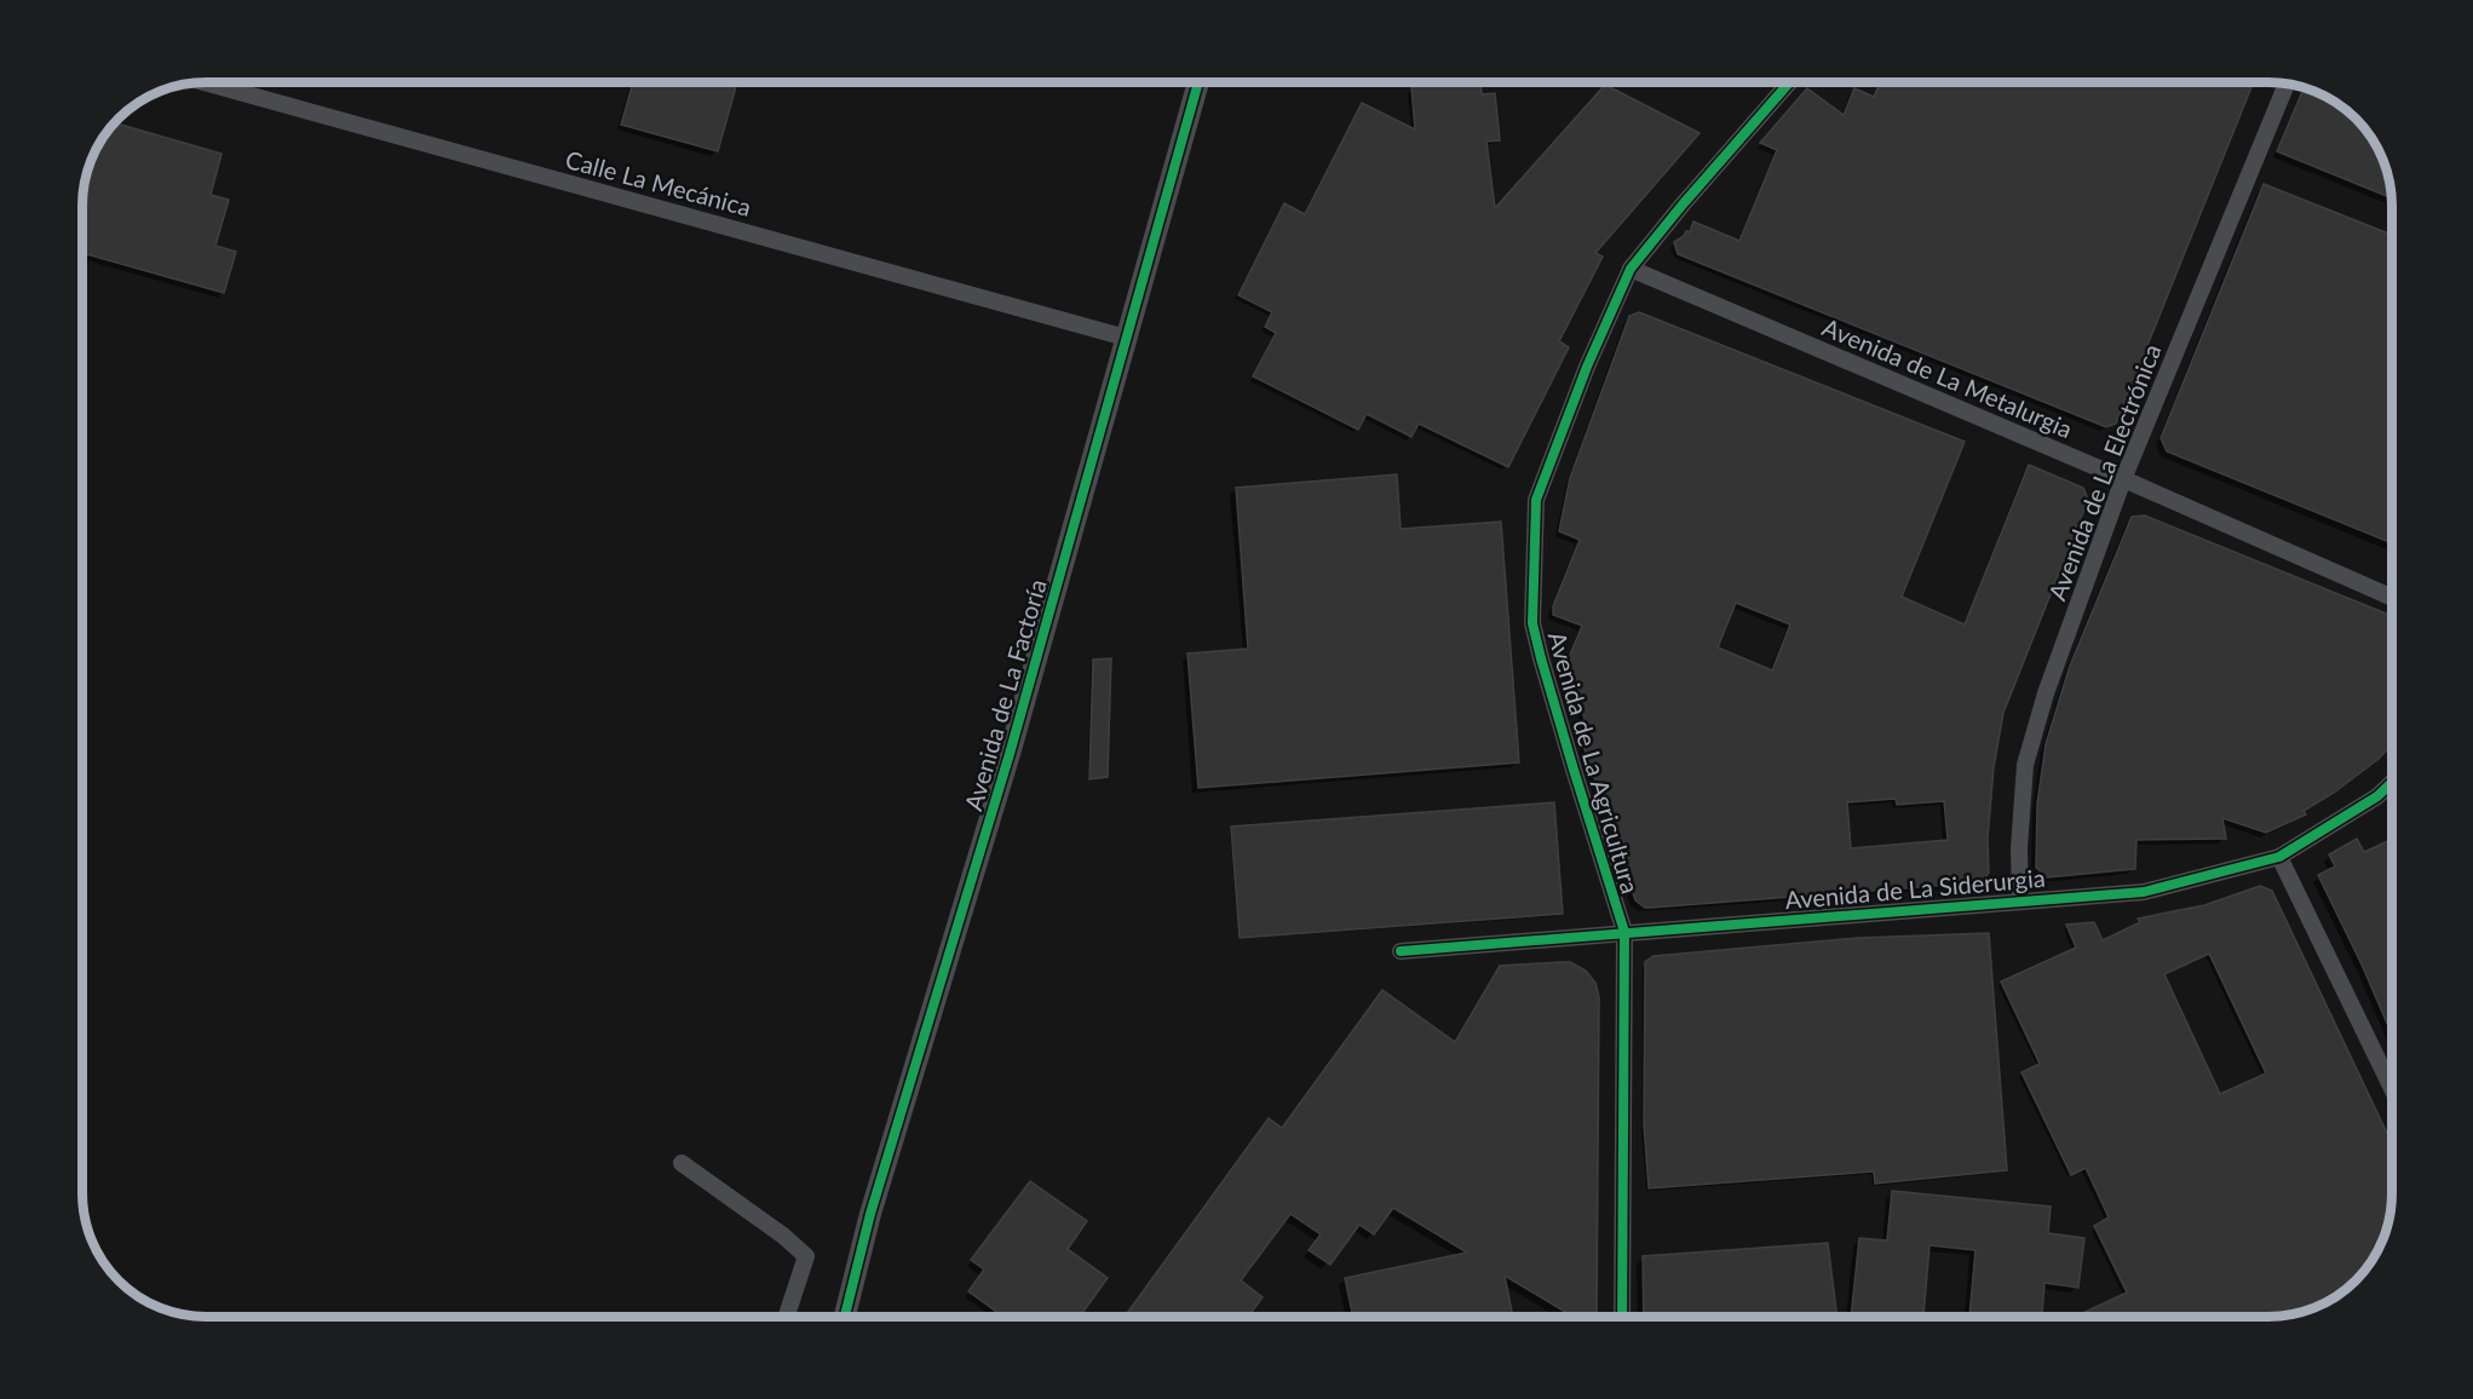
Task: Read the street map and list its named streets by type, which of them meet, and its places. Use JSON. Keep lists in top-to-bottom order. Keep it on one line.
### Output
{"streets":{"street":["Calle La Mecánica","Avenida de La Metalurgia","Avenida de La Electrónica","Avenida de La Factoría","Avenida de La Agricultura","Avenida de La Siderurgia"]},"crossings":[["Calle La Mecánica","Avenida de La Factoría"],["Avenida de La Metalurgia","Avenida de La Electrónica"],["Avenida de La Metalurgia","Avenida de La Agricultura"],["Avenida de La Electrónica","Avenida de La Siderurgia"],["Avenida de La Agricultura","Avenida de La Siderurgia"]]}
